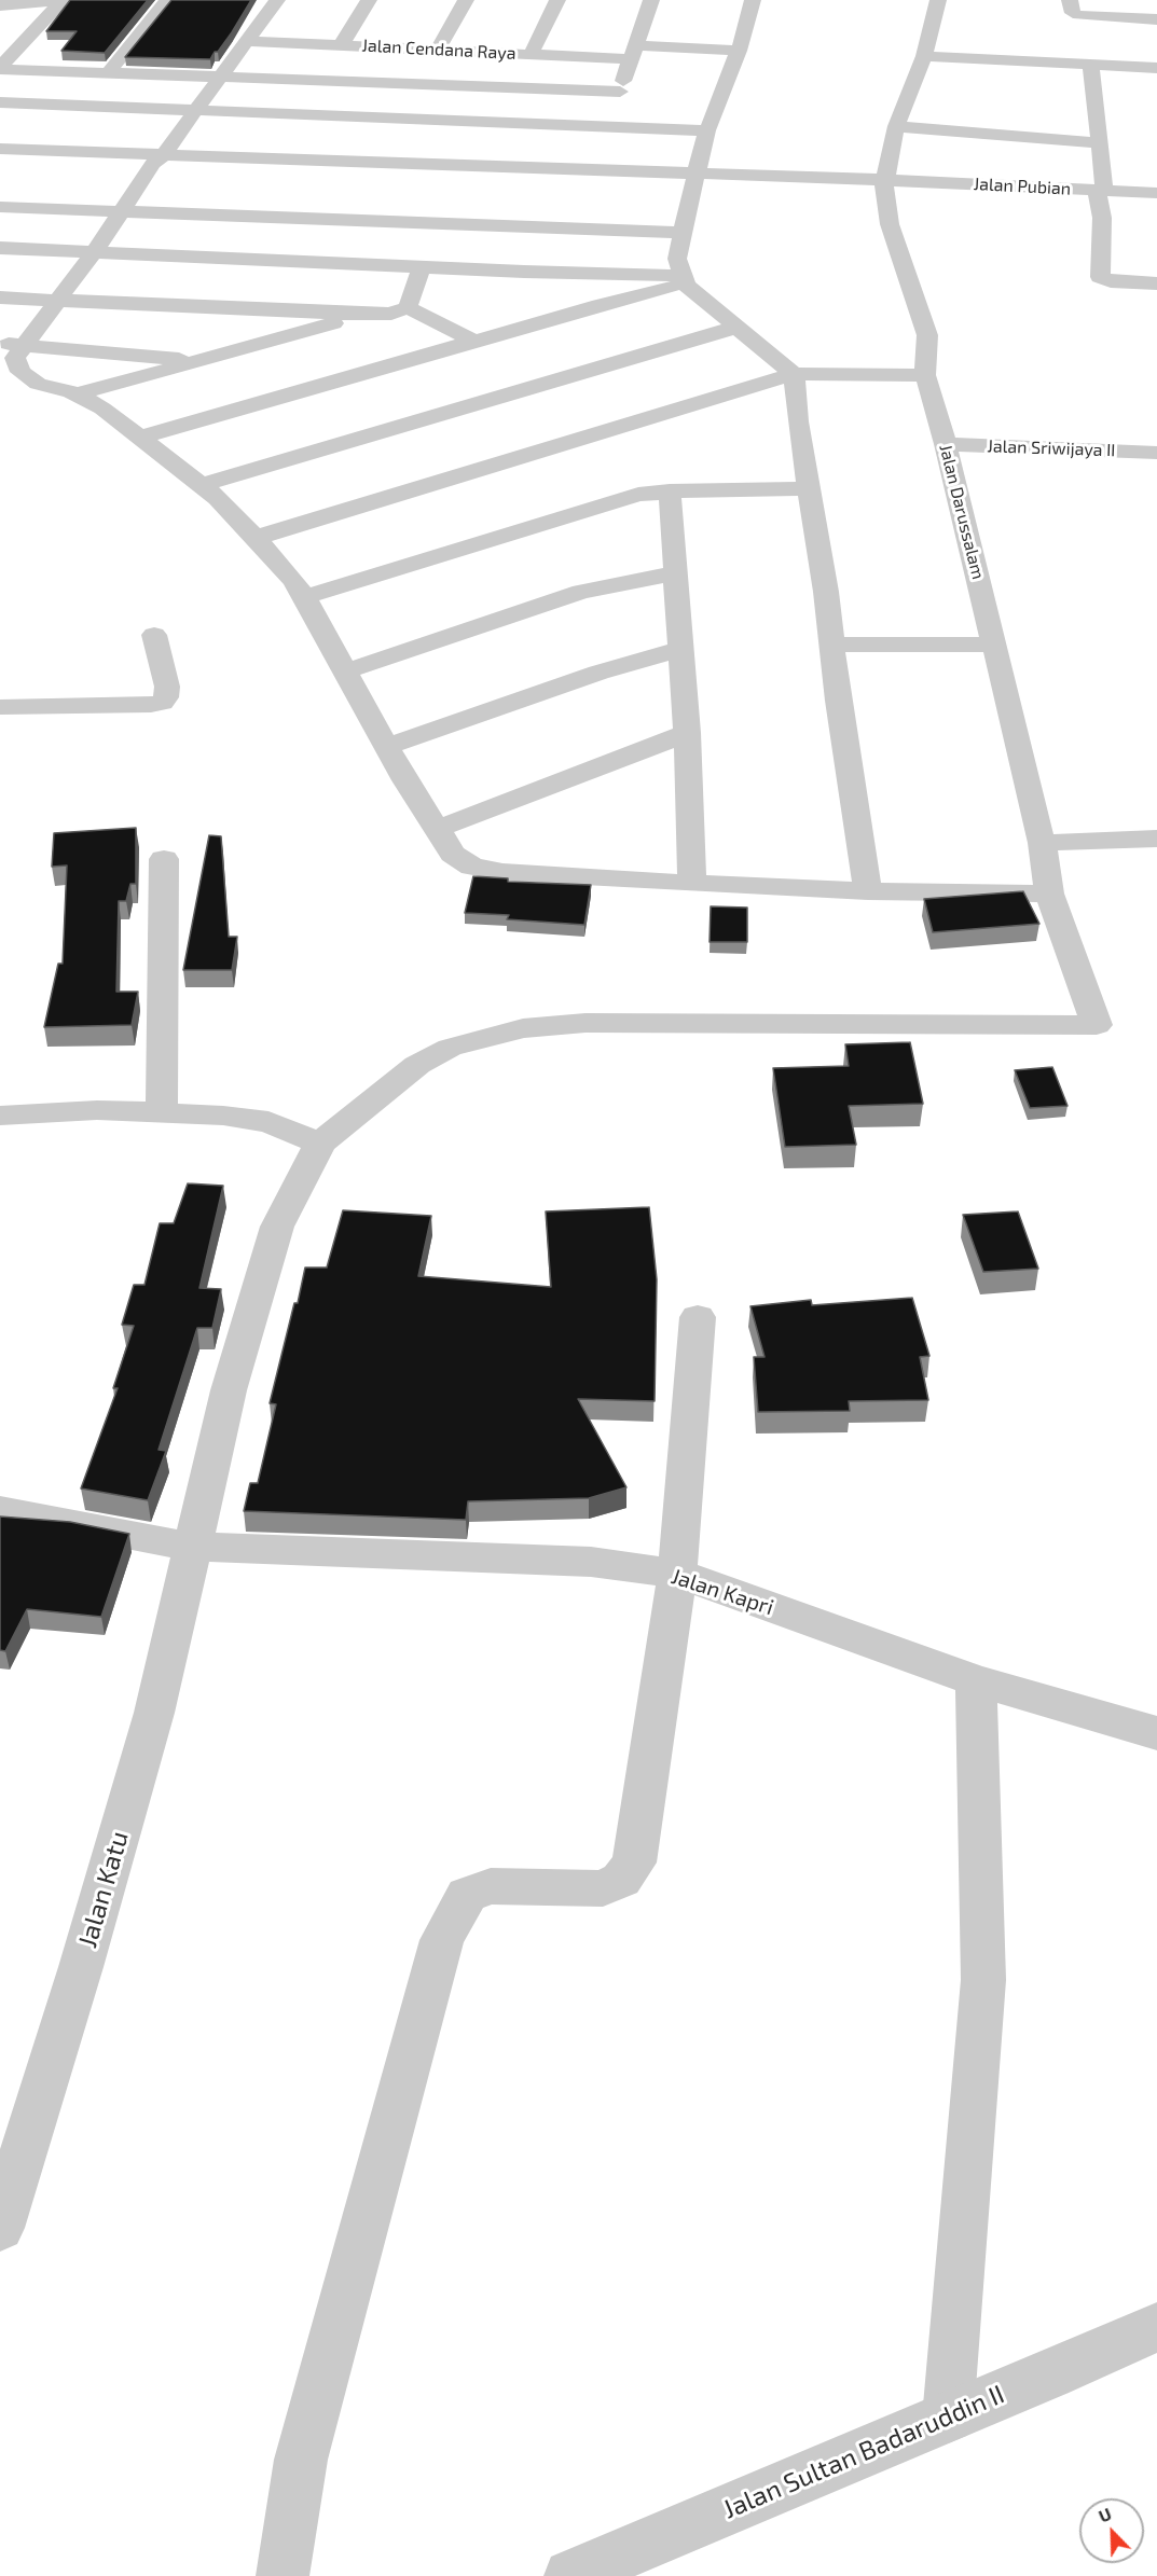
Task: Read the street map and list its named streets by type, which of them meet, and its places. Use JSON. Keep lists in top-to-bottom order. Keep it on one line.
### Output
{"streets":{"street":["Jalan Cendana Raya","Jalan Pubian","Jalan Sriwijaya II","Jalan Darussalam","Jalan Kapri","Jalan Katu","Jalan Sultan Badaruddin II"]},"crossings":[["Jalan Pubian","Jalan Darussalam"],["Jalan Sriwijaya II","Jalan Darussalam"],["Jalan Darussalam","Jalan Katu"],["Jalan Kapri","Jalan Katu"]],"north":"top left"}
